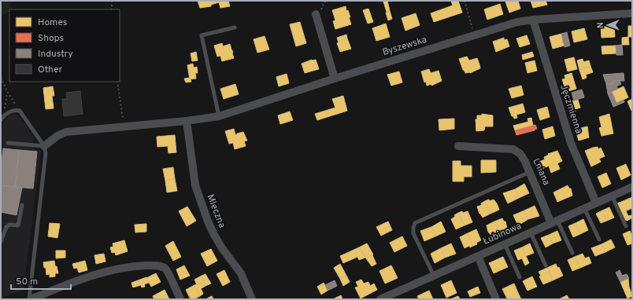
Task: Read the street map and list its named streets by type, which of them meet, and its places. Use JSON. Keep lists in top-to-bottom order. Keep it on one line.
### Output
{"streets":{"street":["Byszewska","Jęczmienna","Lniana","Mleczna","Łubinowa"]},"crossings":[["Byszewska","Jęczmienna"],["Byszewska","Mleczna"],["Jęczmienna","Łubinowa"],["Lniana","Łubinowa"]],"legend":["Homes","Shops","Industry","Other"],"scale_bar":"50 m","north":"left"}
